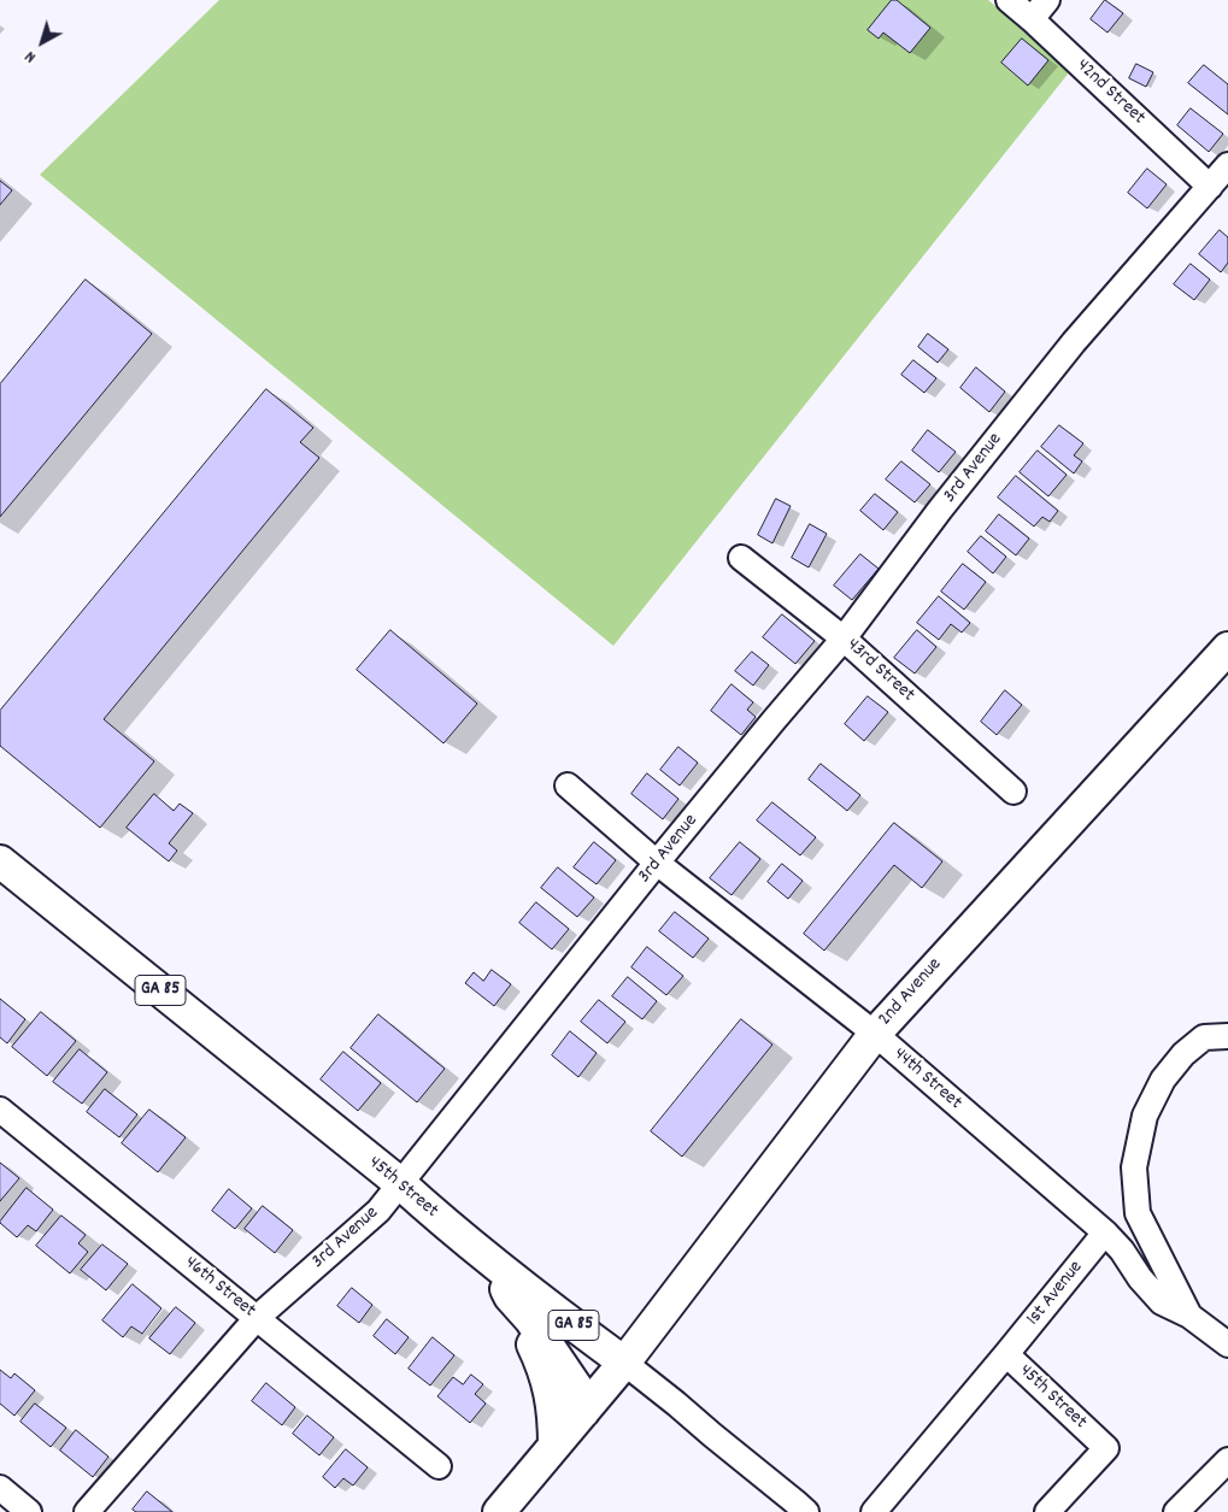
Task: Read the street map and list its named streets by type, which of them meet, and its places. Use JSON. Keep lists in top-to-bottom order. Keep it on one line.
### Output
{"streets":{"main road":["GA 85","2nd Avenue","45th Street"],"street":["42nd Street","3rd Avenue","43rd Street","44th Street","46th Street","1st Avenue"]},"crossings":[["42nd Street","3rd Avenue"],["3rd Avenue","43rd Street"],["3rd Avenue","44th Street"],["3rd Avenue","45th Street"],["3rd Avenue","46th Street"],["2nd Avenue","44th Street"],["2nd Avenue","45th Street"],["44th Street","1st Avenue"],["45th Street","1st Avenue"]],"north":"bottom left"}
